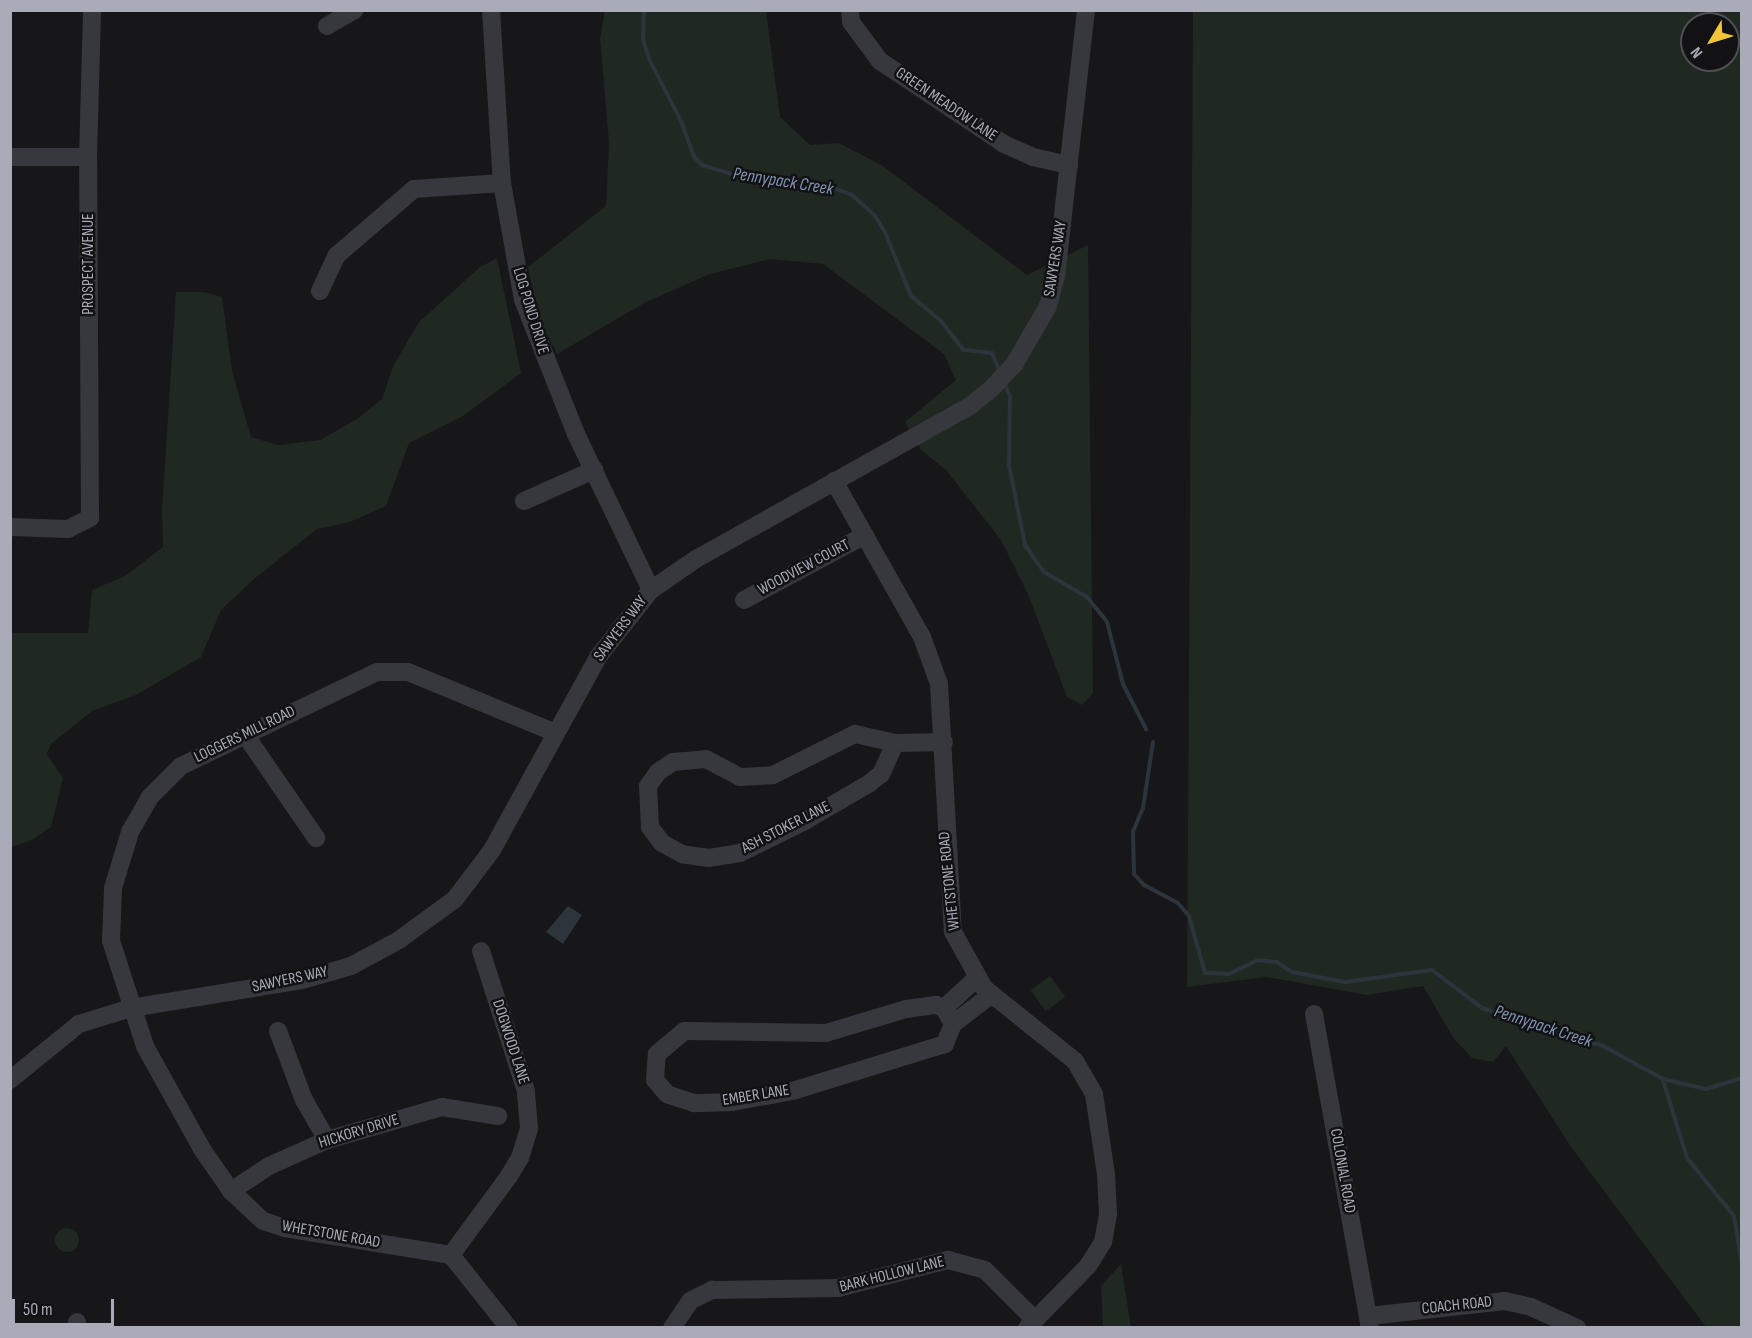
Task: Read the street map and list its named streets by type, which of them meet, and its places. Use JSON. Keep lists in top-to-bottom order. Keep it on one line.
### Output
{"streets":{"street":["GREEN MEADOW LANE","SAWYERS WAY","PROSPECT AVENUE","LOG POND DRIVE","WOODVIEW COURT","LOGGERS MILL ROAD","ASH STOKER LANE","WHETSTONE ROAD","DOGWOOD LANE","EMBER LANE","HICKORY DRIVE","COLONIAL ROAD","BARK HOLLOW LANE","COACH ROAD"]},"crossings":[["GREEN MEADOW LANE","SAWYERS WAY"],["SAWYERS WAY","LOG POND DRIVE"],["SAWYERS WAY","LOGGERS MILL ROAD"],["SAWYERS WAY","WHETSTONE ROAD"],["WOODVIEW COURT","WHETSTONE ROAD"],["LOGGERS MILL ROAD","WHETSTONE ROAD"],["ASH STOKER LANE","WHETSTONE ROAD"],["WHETSTONE ROAD","DOGWOOD LANE"],["WHETSTONE ROAD","EMBER LANE"],["WHETSTONE ROAD","HICKORY DRIVE"],["WHETSTONE ROAD","BARK HOLLOW LANE"],["COLONIAL ROAD","COACH ROAD"]],"water":["Pennypack Creek"],"scale_bar":"50 m","north":"bottom left"}
